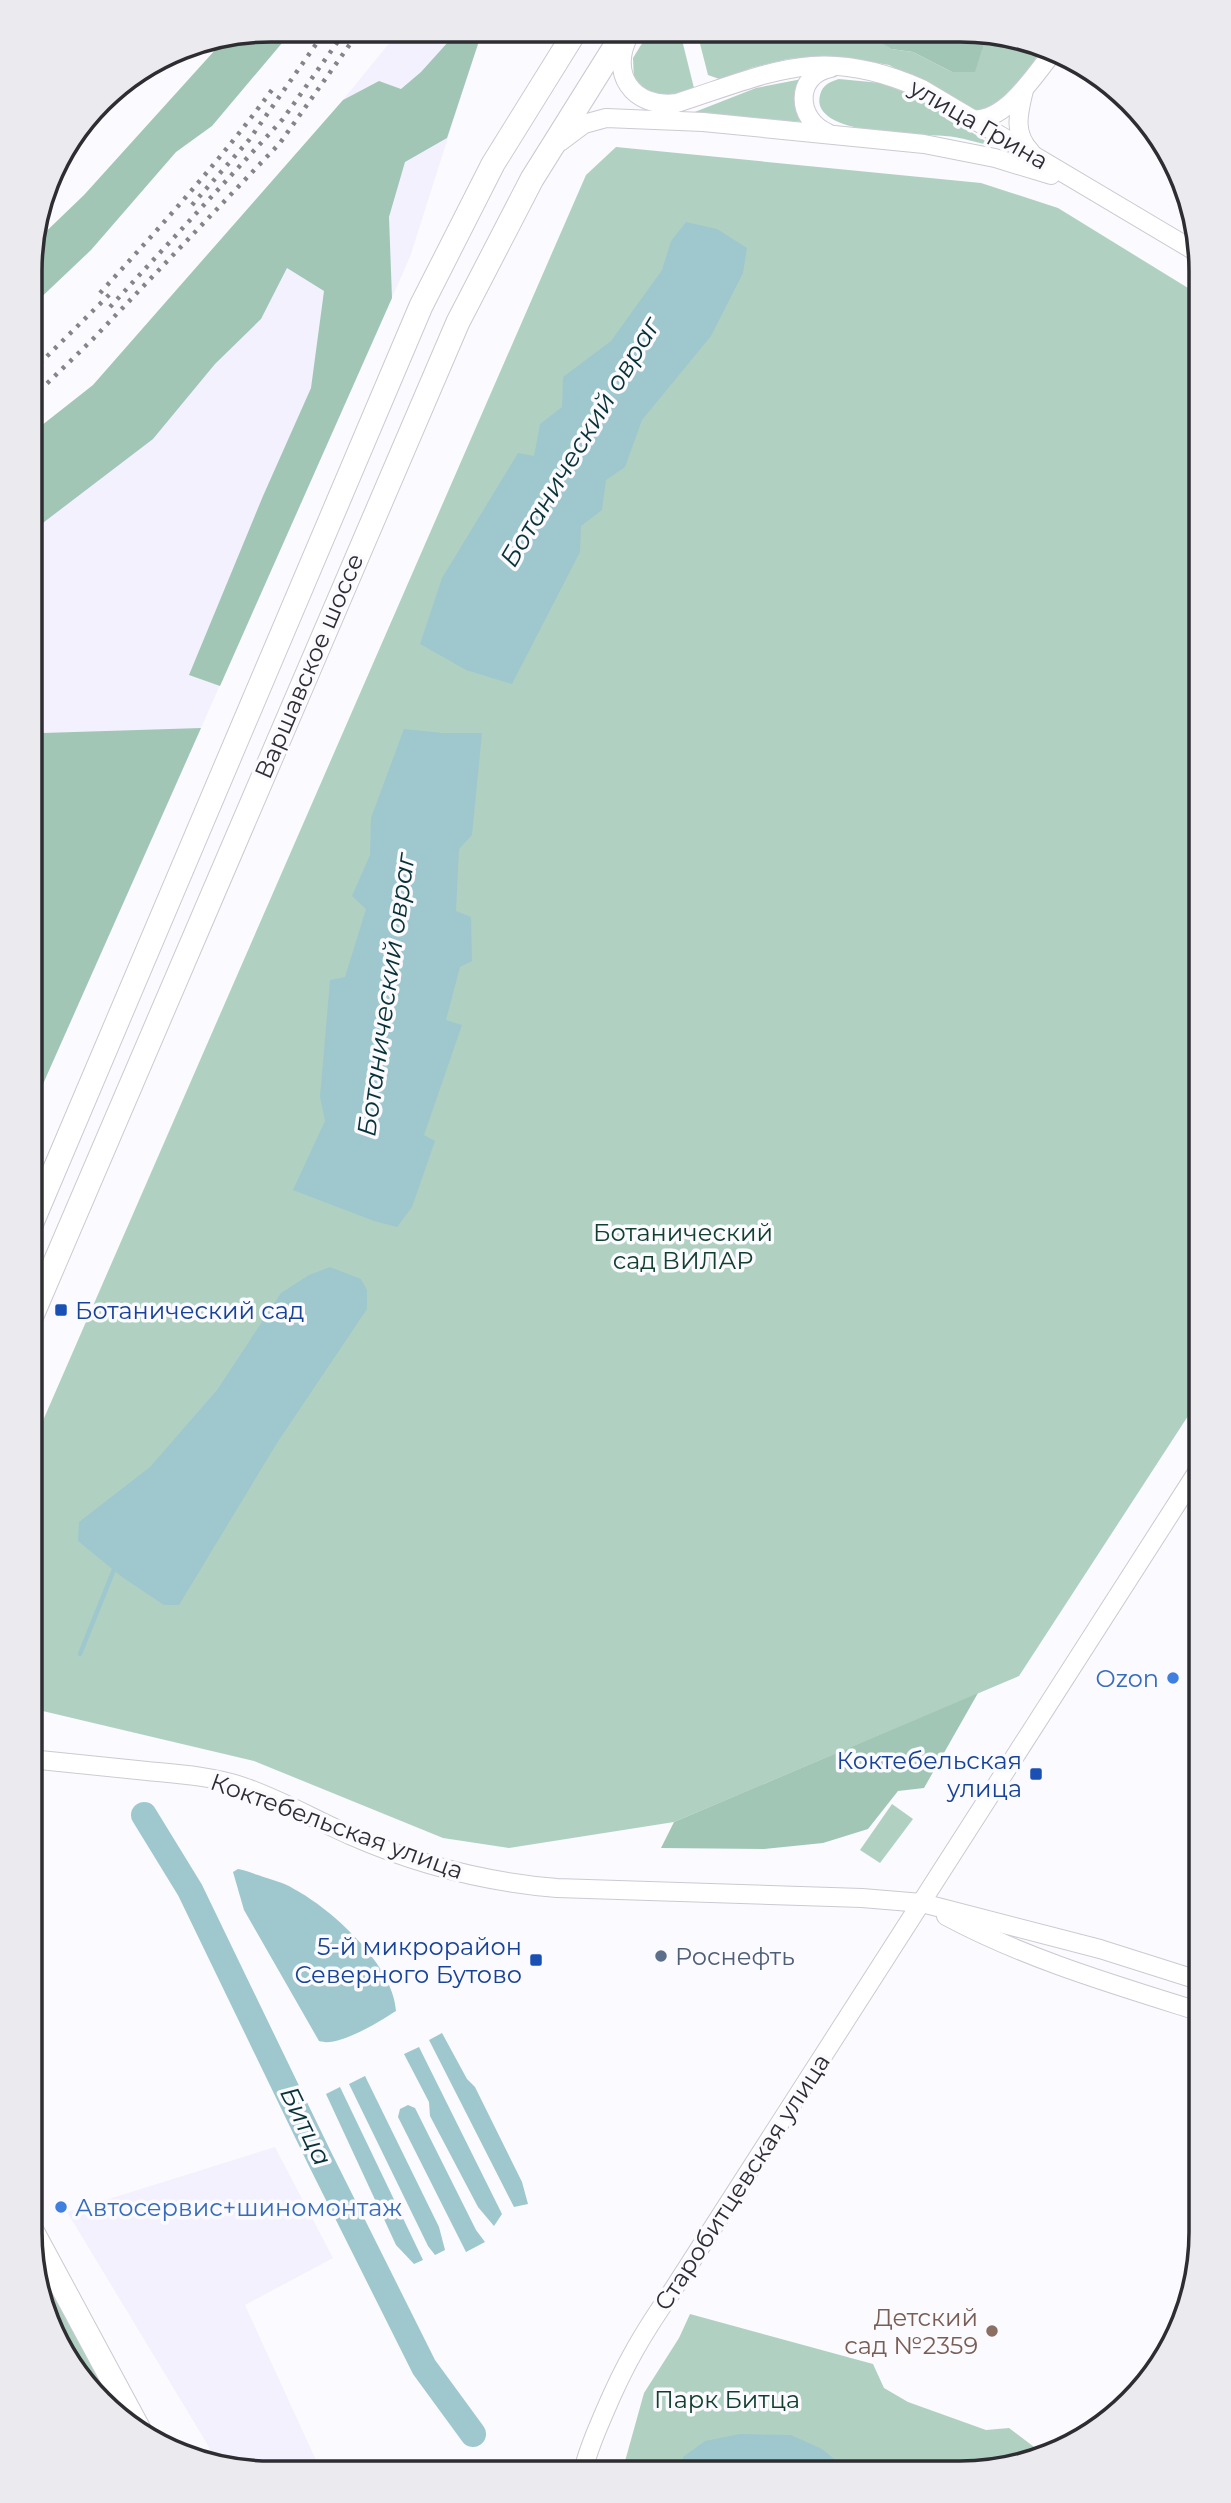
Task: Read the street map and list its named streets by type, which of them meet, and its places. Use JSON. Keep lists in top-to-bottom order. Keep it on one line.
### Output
{"streets":{"main road":["Варшавское шоссе"],"street":["улица Грина","Коктебельская улица","Старобитцевская улица"]},"crossings":[["улица Грина","Варшавское шоссе"],["Коктебельская улица","Старобитцевская улица"]],"water":["Ботанический овраг","Битца"],"parks":["Ботанический сад ВИЛАР","Парк Битца"],"places":{"transit":["Ботанический сад","Коктебельская улица","5-й микрорайон Северного Бутово"],"other":["Ozon","Роснефть","Автосервис+шиномонтаж","Детский сад №2359"]}}
